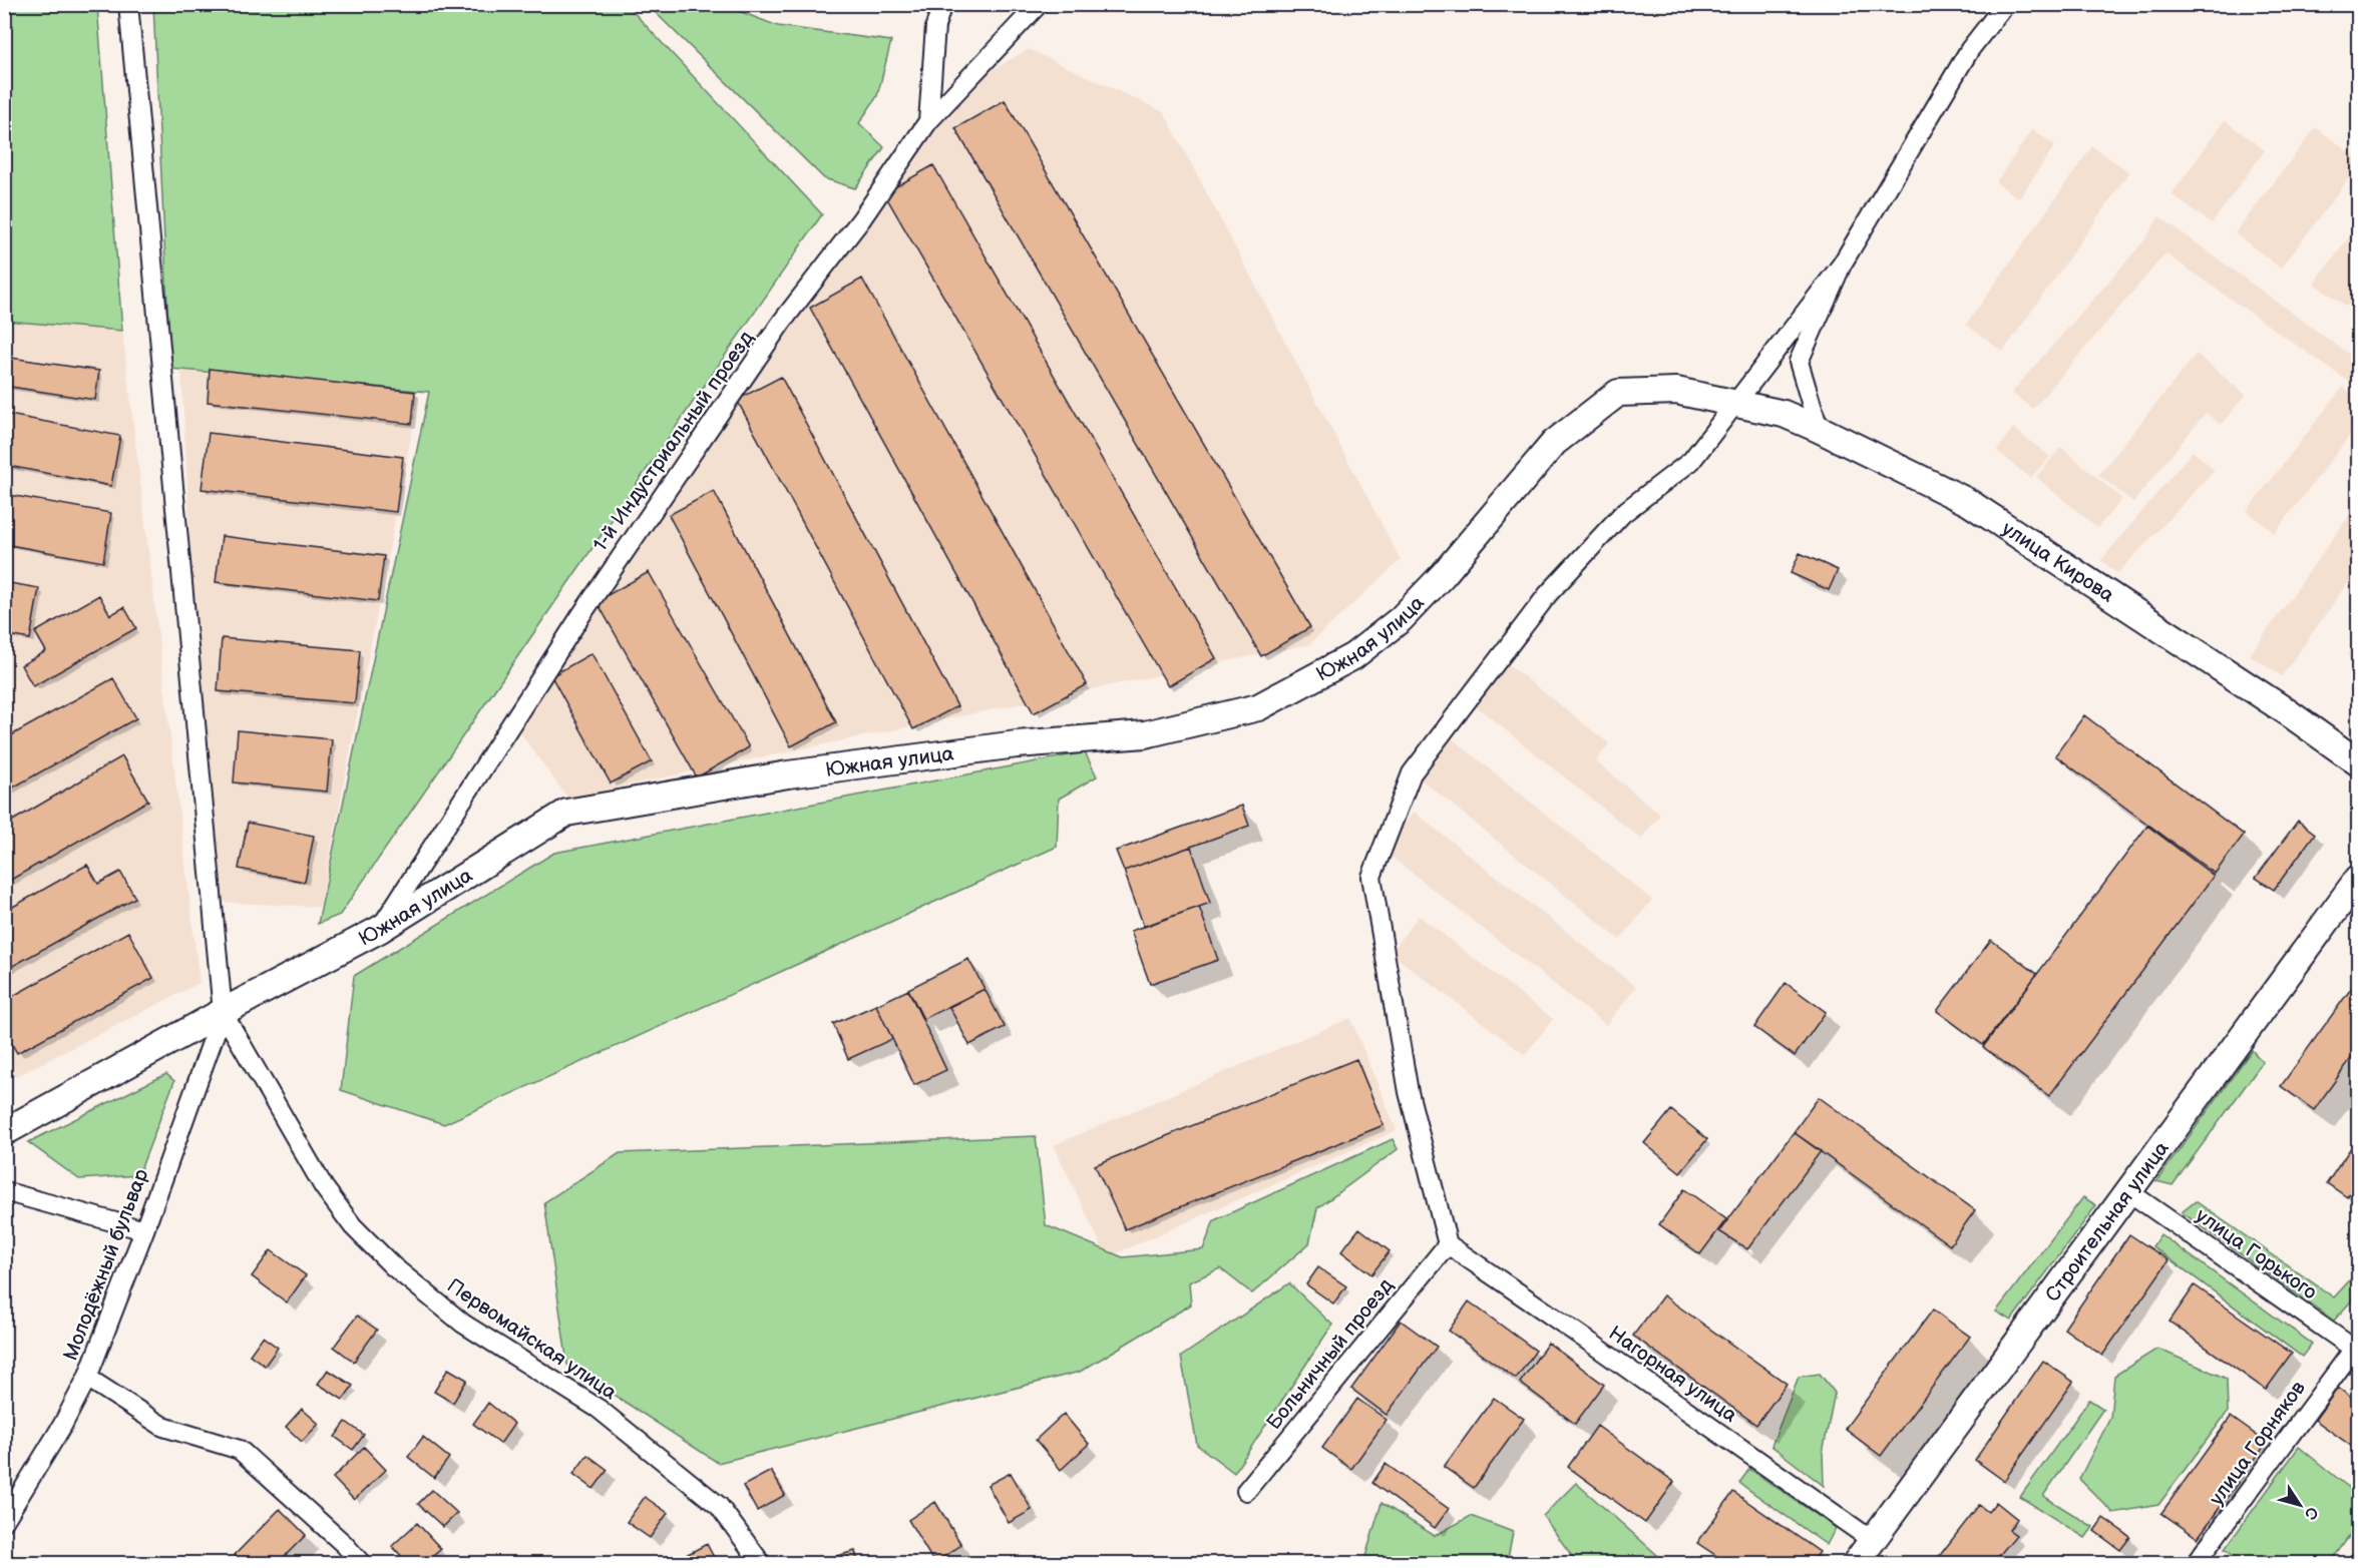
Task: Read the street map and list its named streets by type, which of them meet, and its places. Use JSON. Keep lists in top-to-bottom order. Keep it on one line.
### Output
{"streets":{"street":["1-й Индустриальный проезд","улица Кирова","Южная улица","Строительная улица","улица Горького","Молодёжный бульвар","Первомайская улица","Больничный проезд","Нагорная улица","улица Горняков"]},"crossings":[["1-й Индустриальный проезд","Южная улица"],["улица Кирова","Южная улица"],["Южная улица","Молодёжный бульвар"],["Южная улица","Первомайская улица"],["Строительная улица","улица Горького"],["Строительная улица","Нагорная улица"],["улица Горького","улица Горняков"],["Молодёжный бульвар","Первомайская улица"],["Больничный проезд","Нагорная улица"]],"north":"bottom right"}
